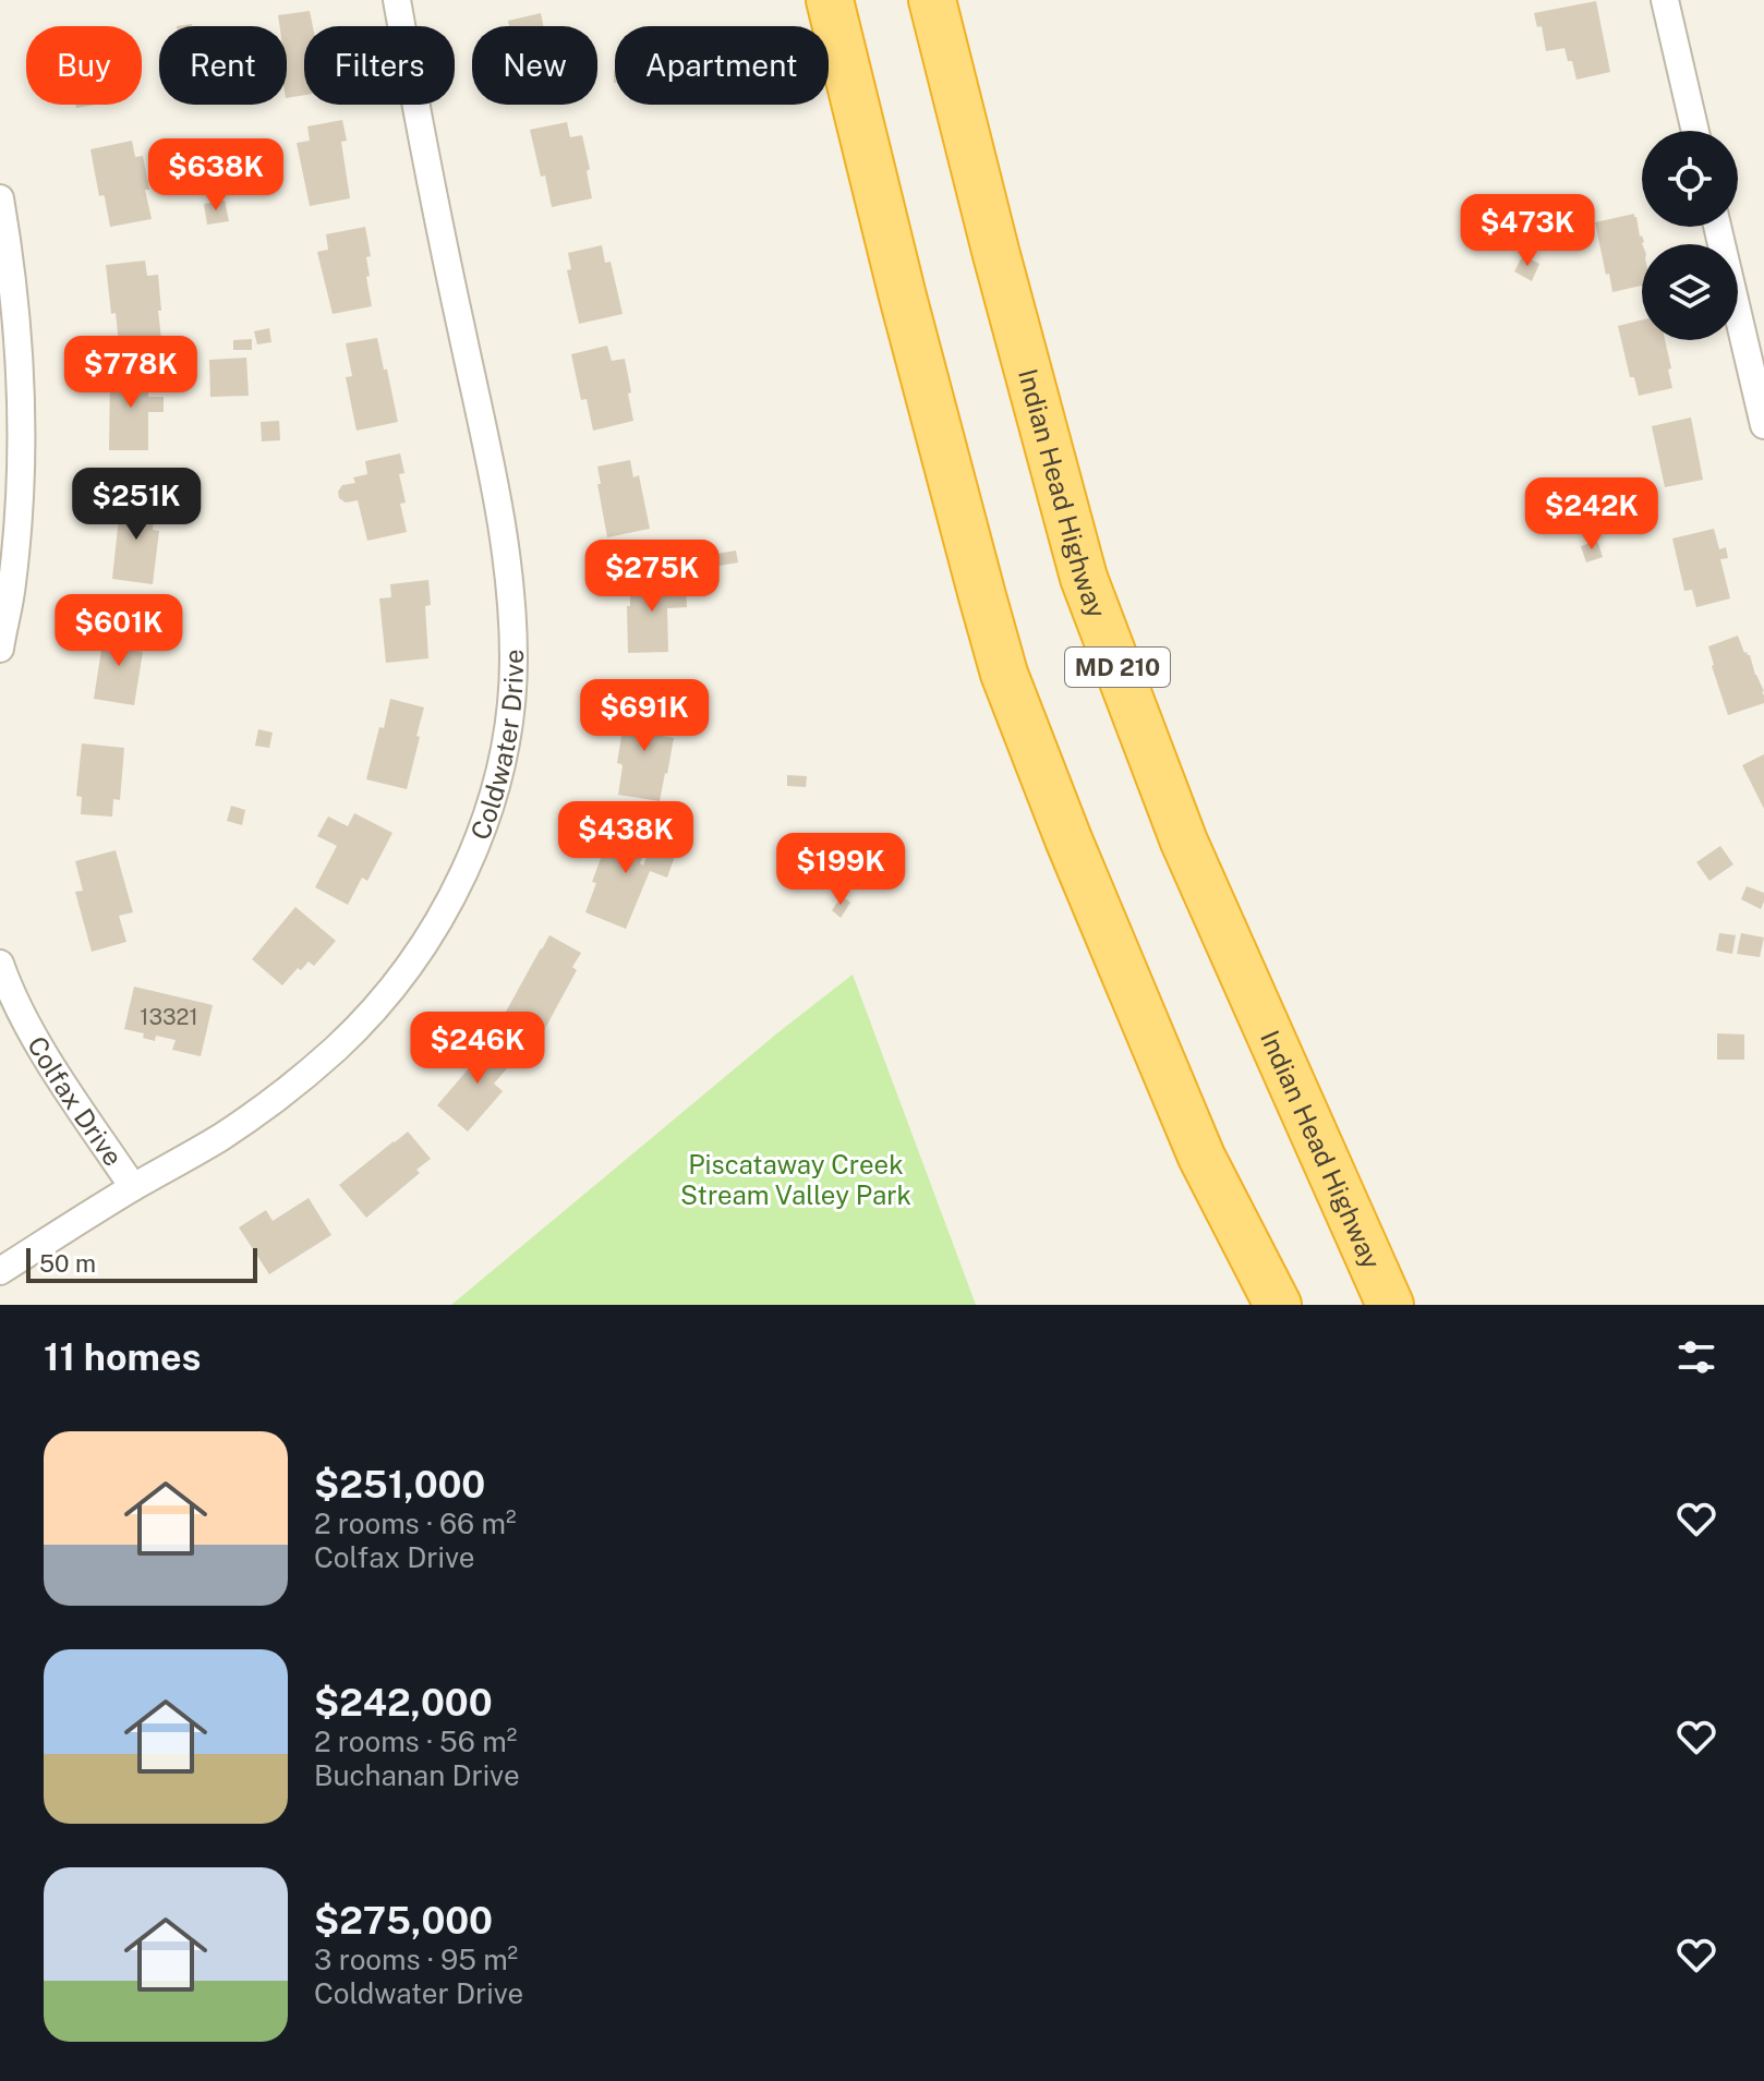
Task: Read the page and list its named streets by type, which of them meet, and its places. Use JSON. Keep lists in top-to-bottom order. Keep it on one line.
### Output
{"streets":{"highway":["Indian Head Highway","MD 210"],"street":["Coldwater Drive","Colfax Drive"]},"crossings":[["Coldwater Drive","Colfax Drive"]],"parks":["Piscataway Creek Stream Valley Park"],"house_numbers":["13321"],"scale_bar":"50 m","page":{"chip":["Buy","Rent","Filters","New","Apartment"],"price":["$638K","$473K","$778K","$251K","$242K","$275K","$601K","$691K","$438K","$199K","$246K"],"scale":"50 m","heading":"11 homes","list":[{"name":"$251,000","note":"2 rooms · 66 m² · Colfax Drive"},{"name":"$242,000","note":"2 rooms · 56 m² · Buchanan Drive"},{"name":"$275,000","note":"3 rooms · 95 m² · Coldwater Drive"}]}}
